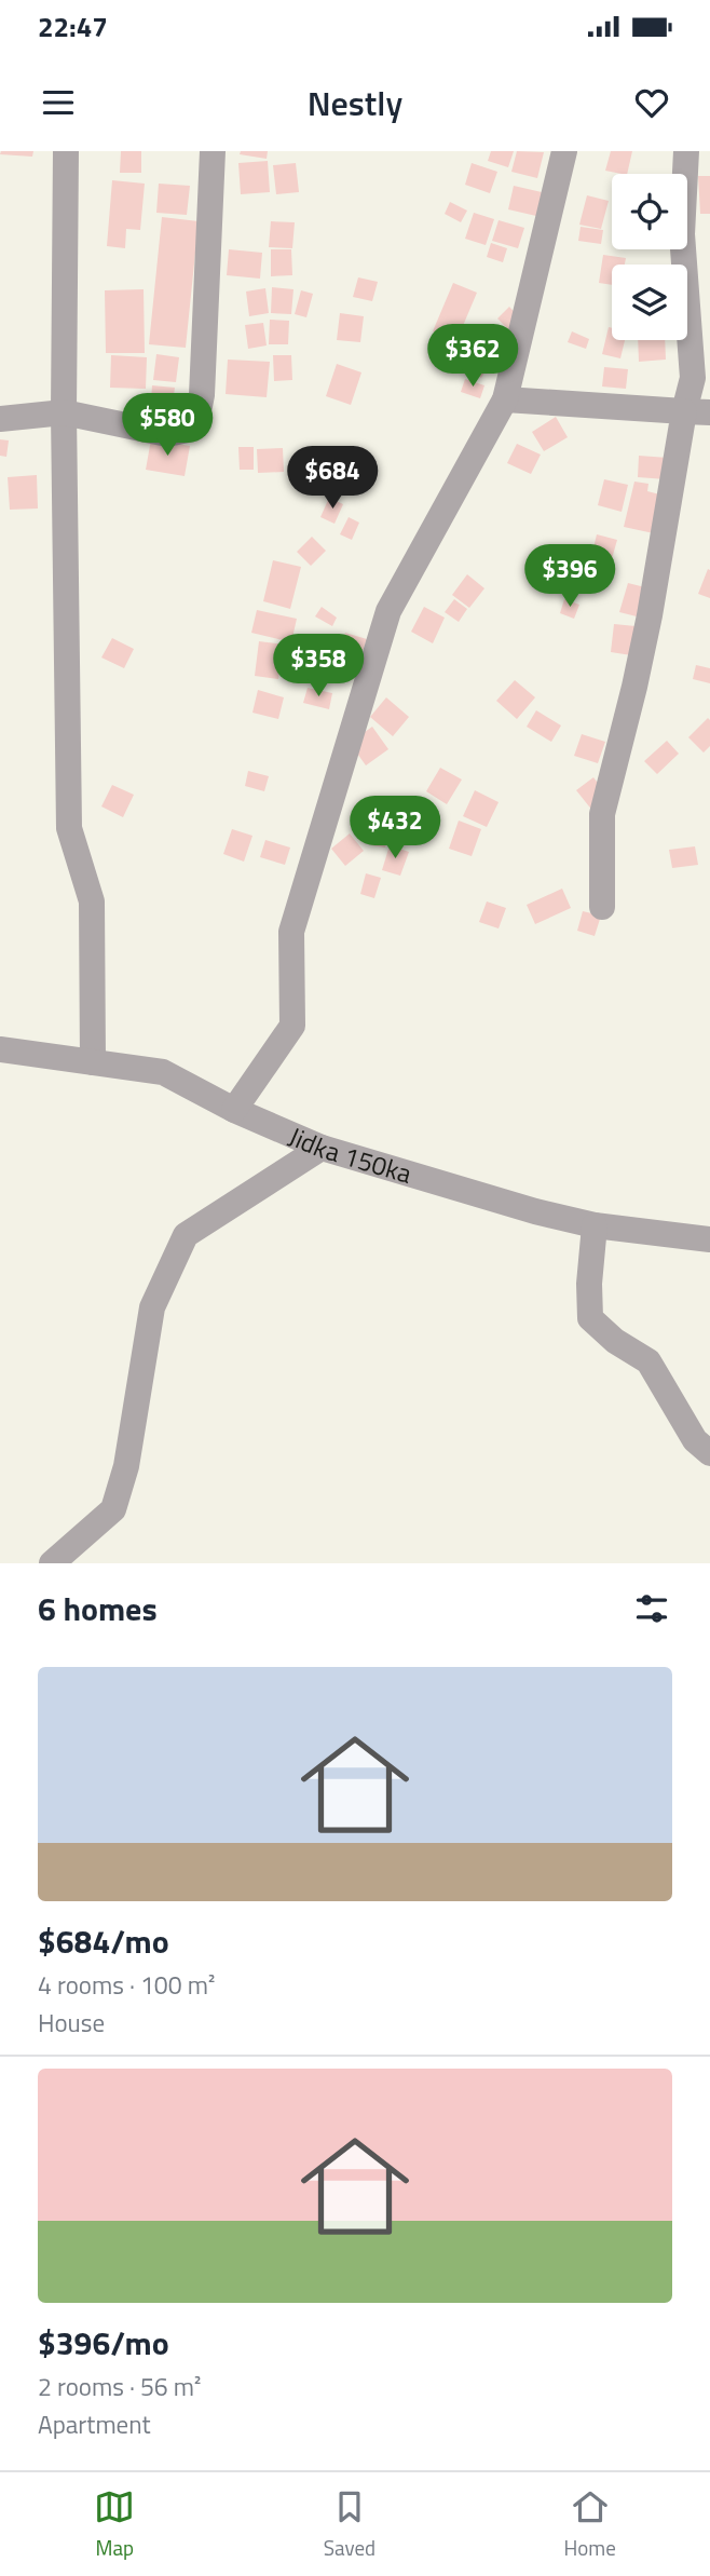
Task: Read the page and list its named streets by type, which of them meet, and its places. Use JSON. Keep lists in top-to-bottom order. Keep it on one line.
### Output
{"streets":{"street":["Jidka 150ka"]},"page":{"status":"22:47","header":"Nestly","price":["$362","$580","$684","$396","$358","$432"],"heading":"6 homes","list":[{"name":"$684/mo","note":"4 rooms · 100 m² · House"},{"name":"$396/mo","note":"2 rooms · 56 m² · Apartment"}],"tabs":["Map","Saved","Home"]}}
